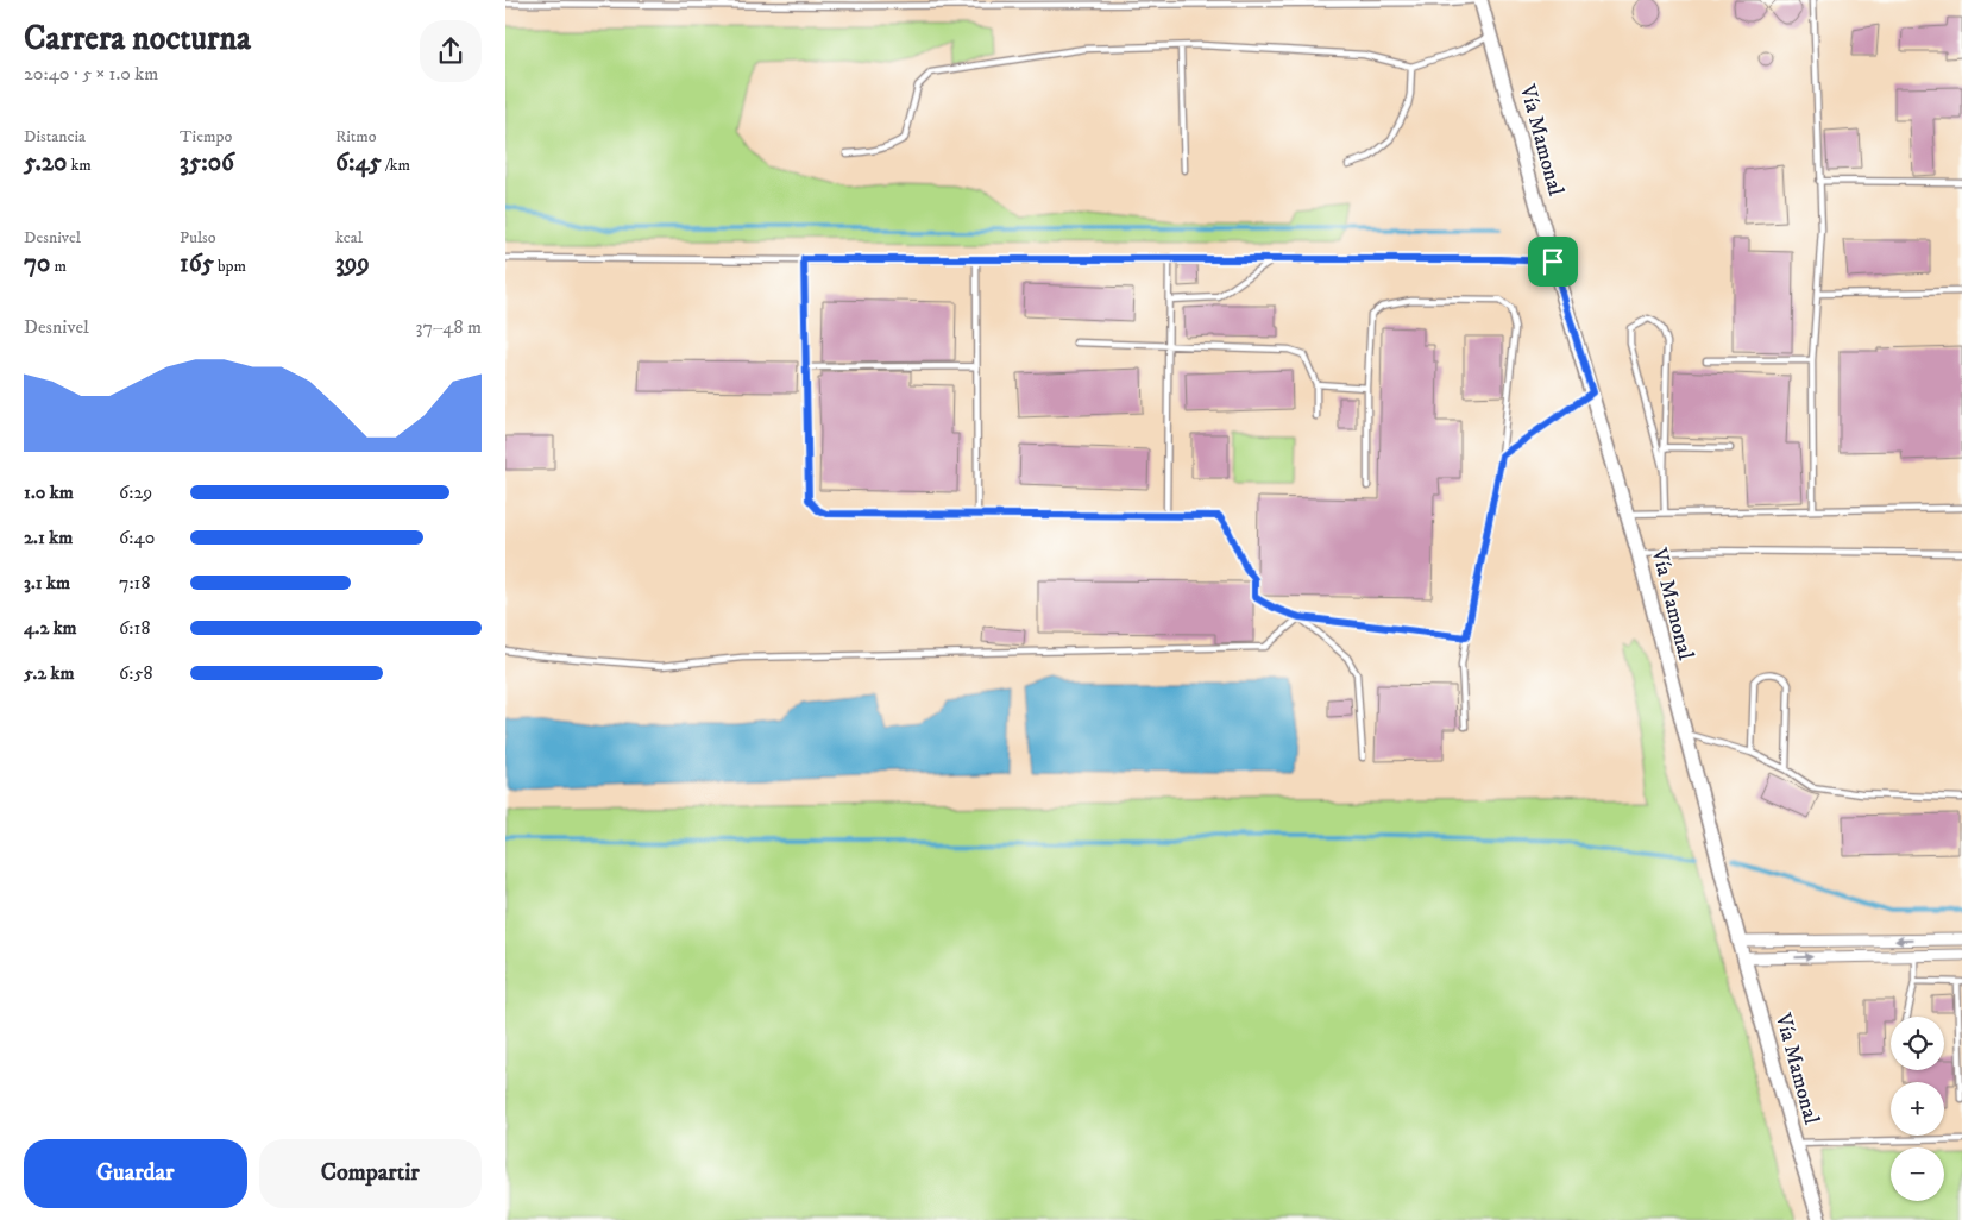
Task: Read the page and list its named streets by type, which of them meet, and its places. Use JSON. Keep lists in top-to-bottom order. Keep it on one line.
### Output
{"streets":{"street":["Vía Mamonal"]},"page":{"heading":["Carrera nocturna","20:40 · 5 × 1.0 km"],"stats":[["Distancia","5.20 km"],["Tiempo","35:06"],["Ritmo","6:45 /km"],["Desnivel","70 m"],["Pulso","165 bpm"],["kcal","399"]],"chart":["Desnivel","37–48 m"],"list":[{"name":"1.0 km","note":"6:29"},{"name":"2.1 km","note":"6:40"},{"name":"3.1 km","note":"7:18"},{"name":"4.2 km","note":"6:18"},{"name":"5.2 km","note":"6:58"}],"map_buttons":["+","−"],"buttons":["Guardar","Compartir"]}}
